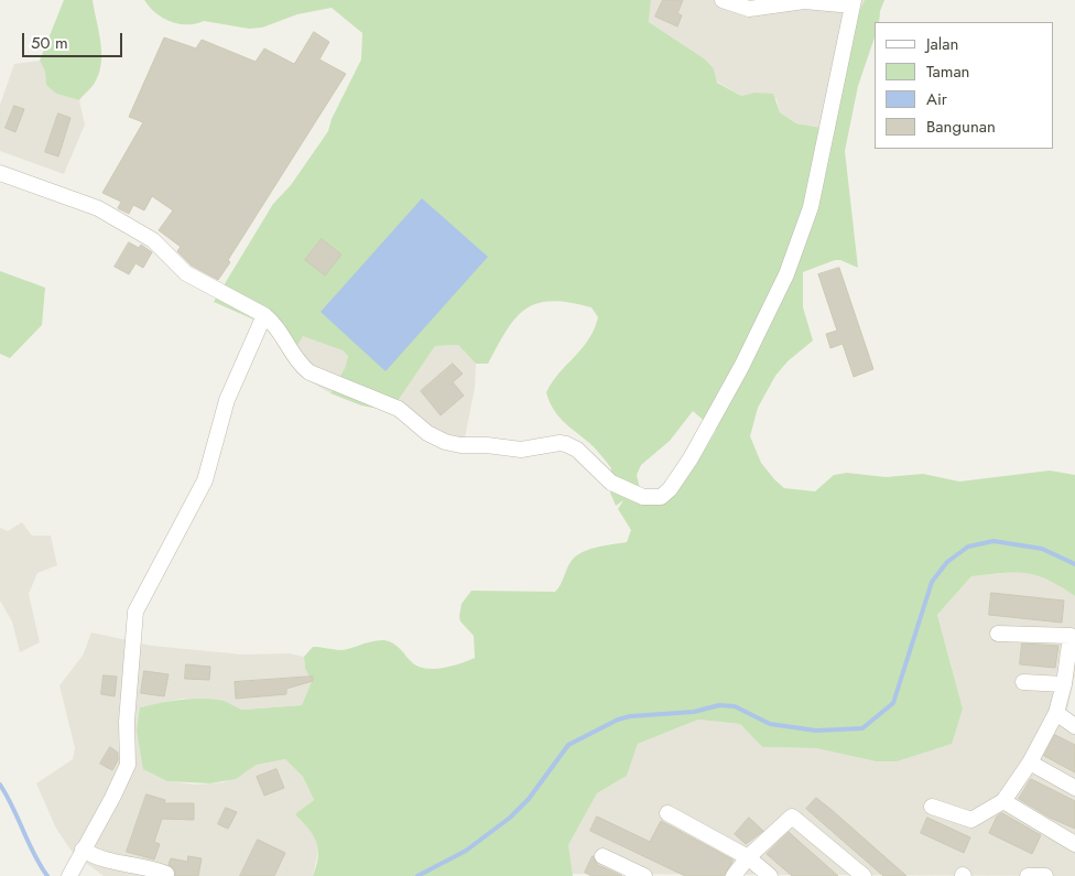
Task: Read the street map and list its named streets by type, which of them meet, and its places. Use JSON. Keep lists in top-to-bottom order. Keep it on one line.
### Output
{"legend":["Jalan","Taman","Air","Bangunan"],"scale_bar":"50 m"}
